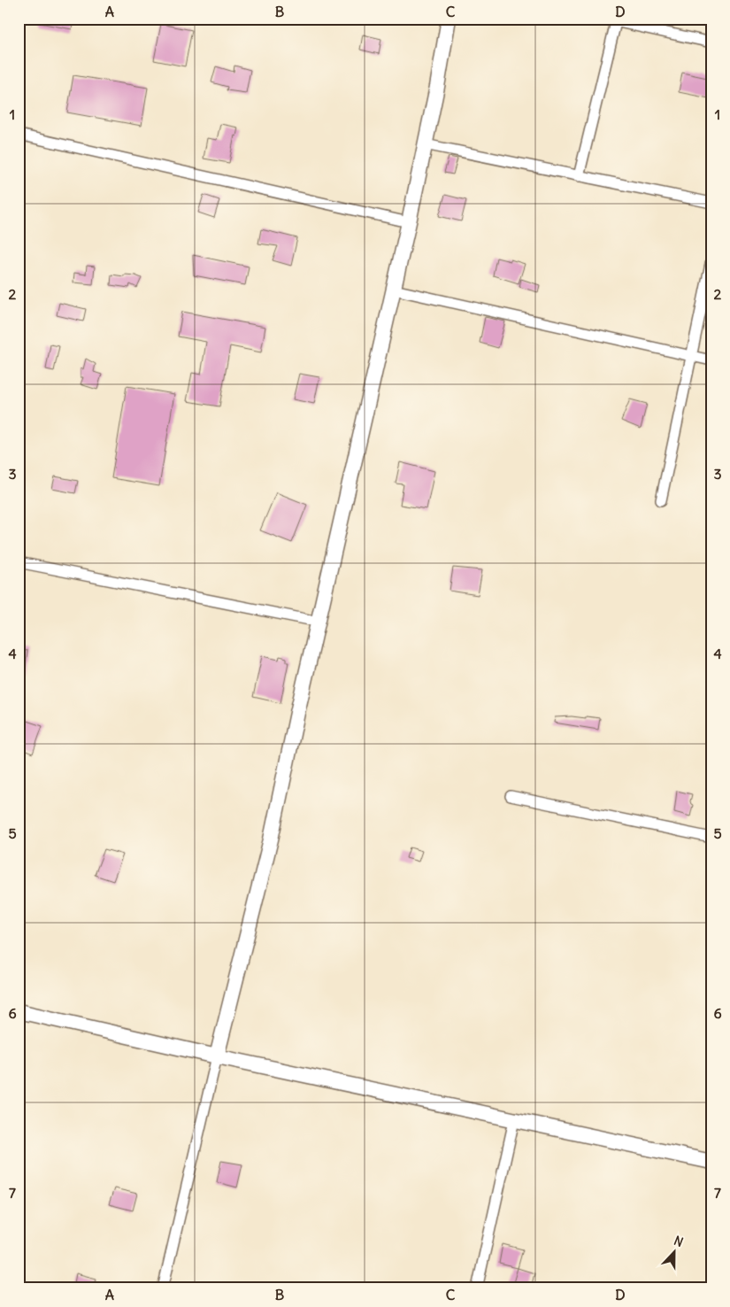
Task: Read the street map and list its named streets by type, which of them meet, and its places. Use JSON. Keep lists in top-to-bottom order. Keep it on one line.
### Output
{"north":"top","grid":{"columns":["A","B","C","D"],"rows":["1","2","3","4","5","6","7"]}}
